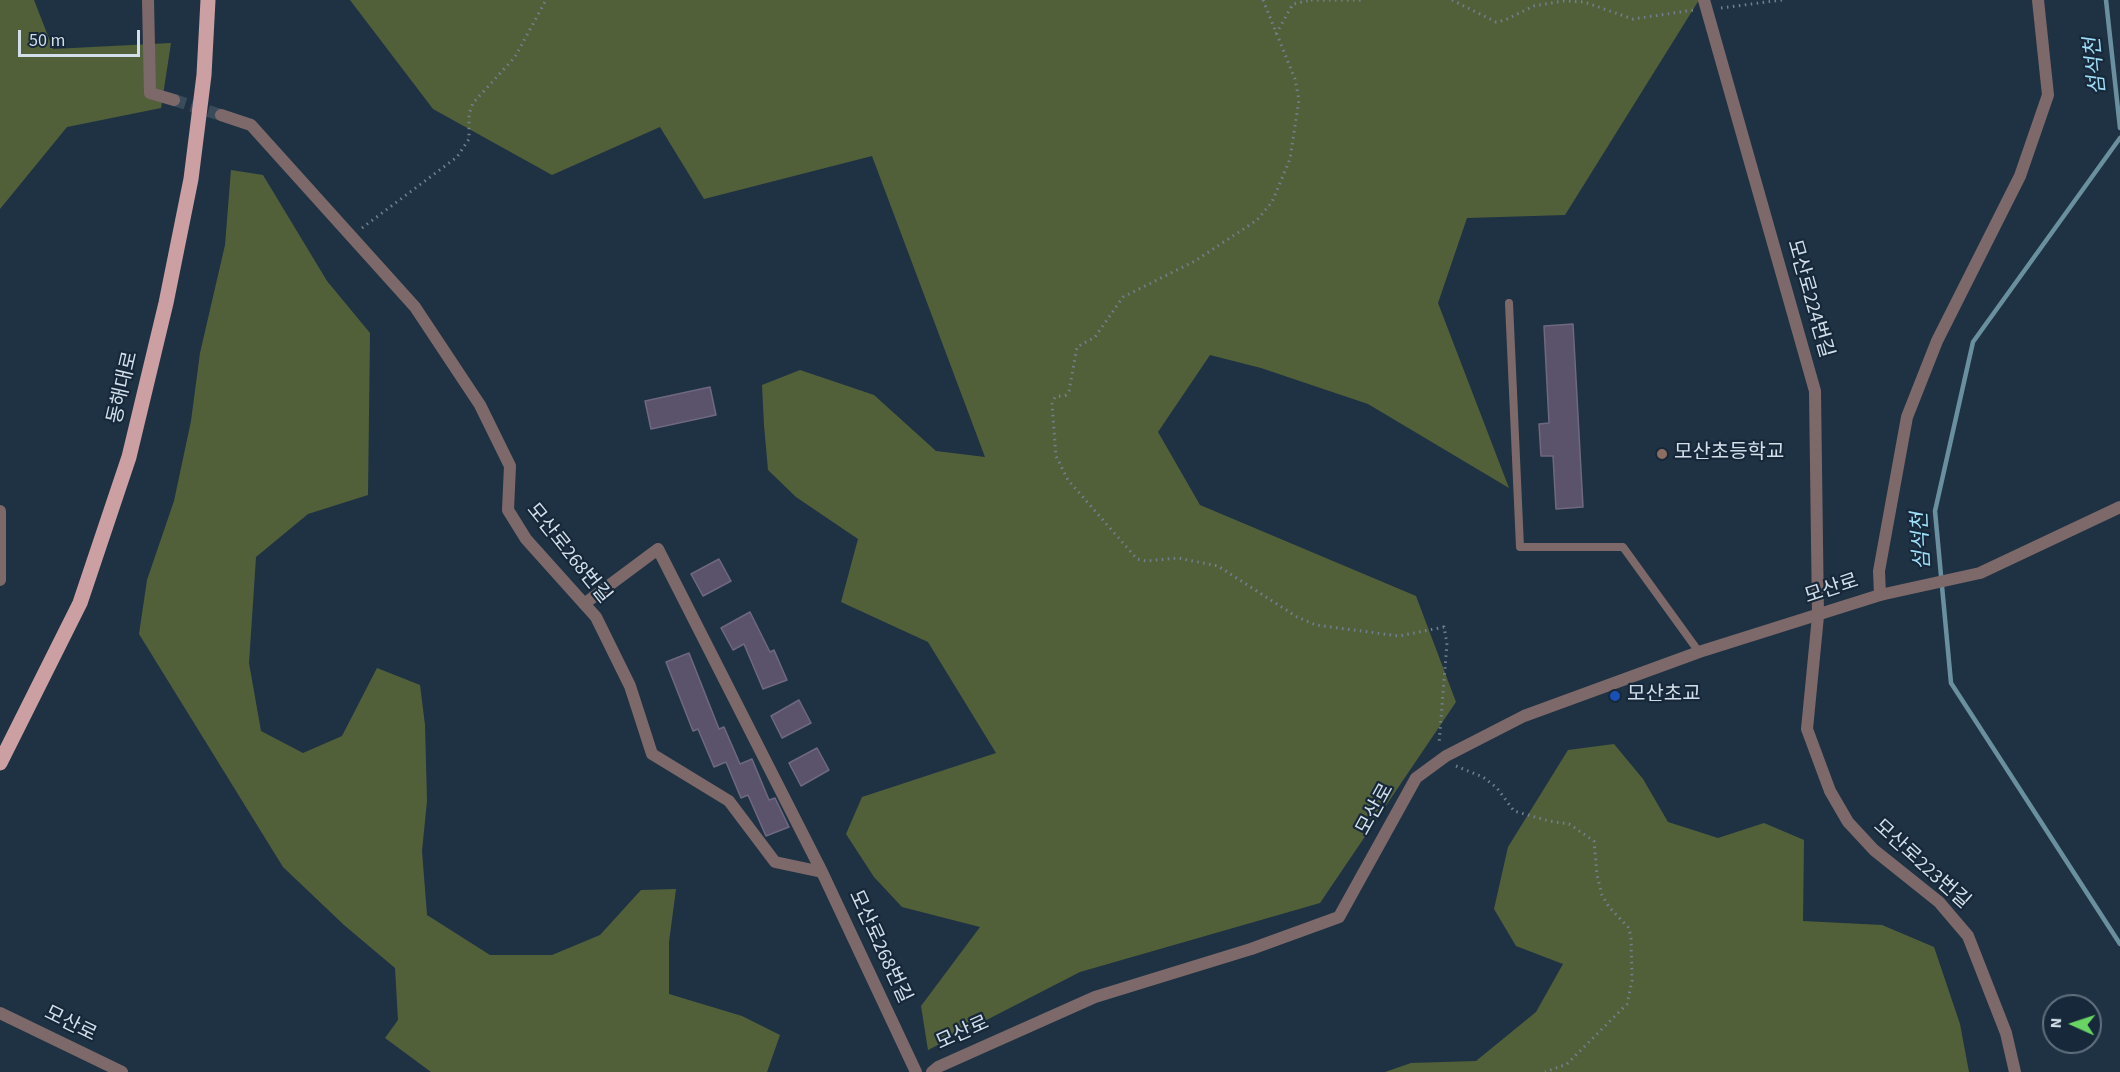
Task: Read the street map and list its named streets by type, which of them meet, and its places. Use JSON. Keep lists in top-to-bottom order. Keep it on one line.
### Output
{"streets":{"main road":["동해대로"],"street":["모산로224번길","모산로268번길","모산로","모산로223번길"]},"crossings":[["모산로224번길","모산로"],["모산로224번길","모산로223번길"],["모산로","모산로223번길"]],"water":["섬석천"],"places":["모산초등학교","모산초교"],"scale_bar":"50 m","north":"left"}
